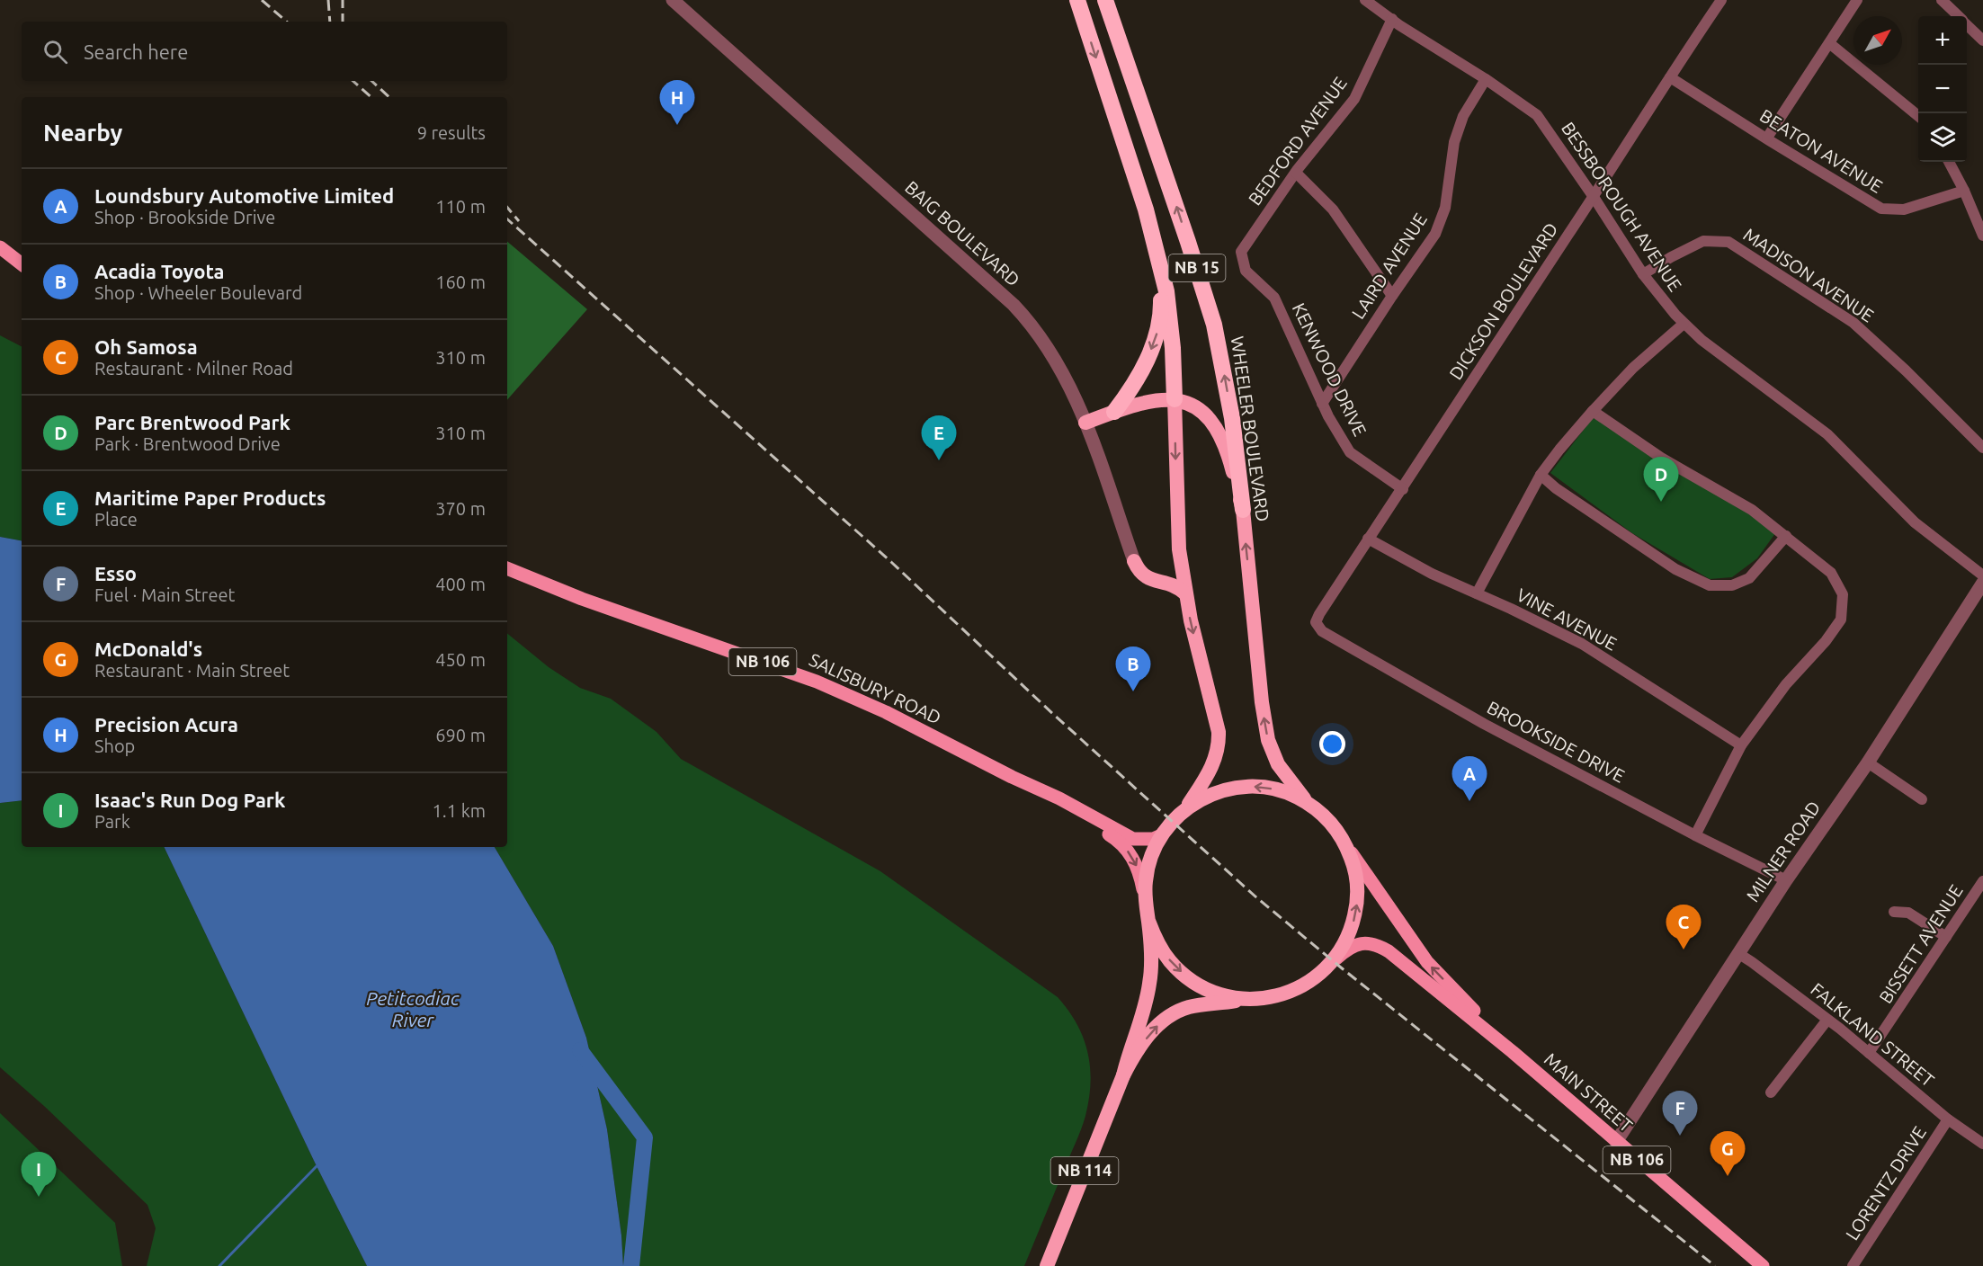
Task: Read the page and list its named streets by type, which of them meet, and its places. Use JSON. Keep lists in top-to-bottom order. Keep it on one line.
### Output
{"streets":{"highway":["NB 15","WHEELER BOULEVARD","NB 114"],"main road":["NB 106","SALISBURY ROAD","MAIN STREET"],"street":["BEDFORD AVENUE","BEATON AVENUE","BESSBOROUGH AVENUE","BAIG BOULEVARD","LAIRD AVENUE","MADISON AVENUE","DICKSON BOULEVARD","KENWOOD DRIVE","VINE AVENUE","BROOKSIDE DRIVE","MILNER ROAD","BISSETT AVENUE","FALKLAND STREET","LORENTZ DRIVE"]},"crossings":[["BEDFORD AVENUE","BESSBOROUGH AVENUE"],["BEDFORD AVENUE","KENWOOD DRIVE"],["BEATON AVENUE","DICKSON BOULEVARD"],["BESSBOROUGH AVENUE","LAIRD AVENUE"],["BESSBOROUGH AVENUE","MADISON AVENUE"],["BESSBOROUGH AVENUE","DICKSON BOULEVARD"],["LAIRD AVENUE","KENWOOD DRIVE"],["DICKSON BOULEVARD","KENWOOD DRIVE"],["DICKSON BOULEVARD","VINE AVENUE"],["DICKSON BOULEVARD","BROOKSIDE DRIVE"],["BROOKSIDE DRIVE","MILNER ROAD"],["MILNER ROAD","FALKLAND STREET"],["MILNER ROAD","MAIN STREET"],["BISSETT AVENUE","FALKLAND STREET"],["FALKLAND STREET","LORENTZ DRIVE"]],"water":["Petitcodiac River"],"north":"top right","page":{"map_buttons":["+","−"],"search":"Search here","pins":["H","E","D","B","A","C","F","G","I"],"heading":["Nearby","9 results"],"list":[{"mark":"A","name":"Loundsbury Automotive Limited","note":"Shop · Brookside Drive","value":"110 m"},{"mark":"B","name":"Acadia Toyota","note":"Shop · Wheeler Boulevard","value":"160 m"},{"mark":"C","name":"Oh Samosa","note":"Restaurant · Milner Road","value":"310 m"},{"mark":"D","name":"Parc Brentwood Park","note":"Park · Brentwood Drive","value":"310 m"},{"mark":"E","name":"Maritime Paper Products","note":"Place","value":"370 m"},{"mark":"F","name":"Esso","note":"Fuel · Main Street","value":"400 m"},{"mark":"G","name":"McDonald's","note":"Restaurant · Main Street","value":"450 m"},{"mark":"H","name":"Precision Acura","note":"Shop","value":"690 m"},{"mark":"I","name":"Isaac's Run Dog Park","note":"Park","value":"1.1 km"}]}}
